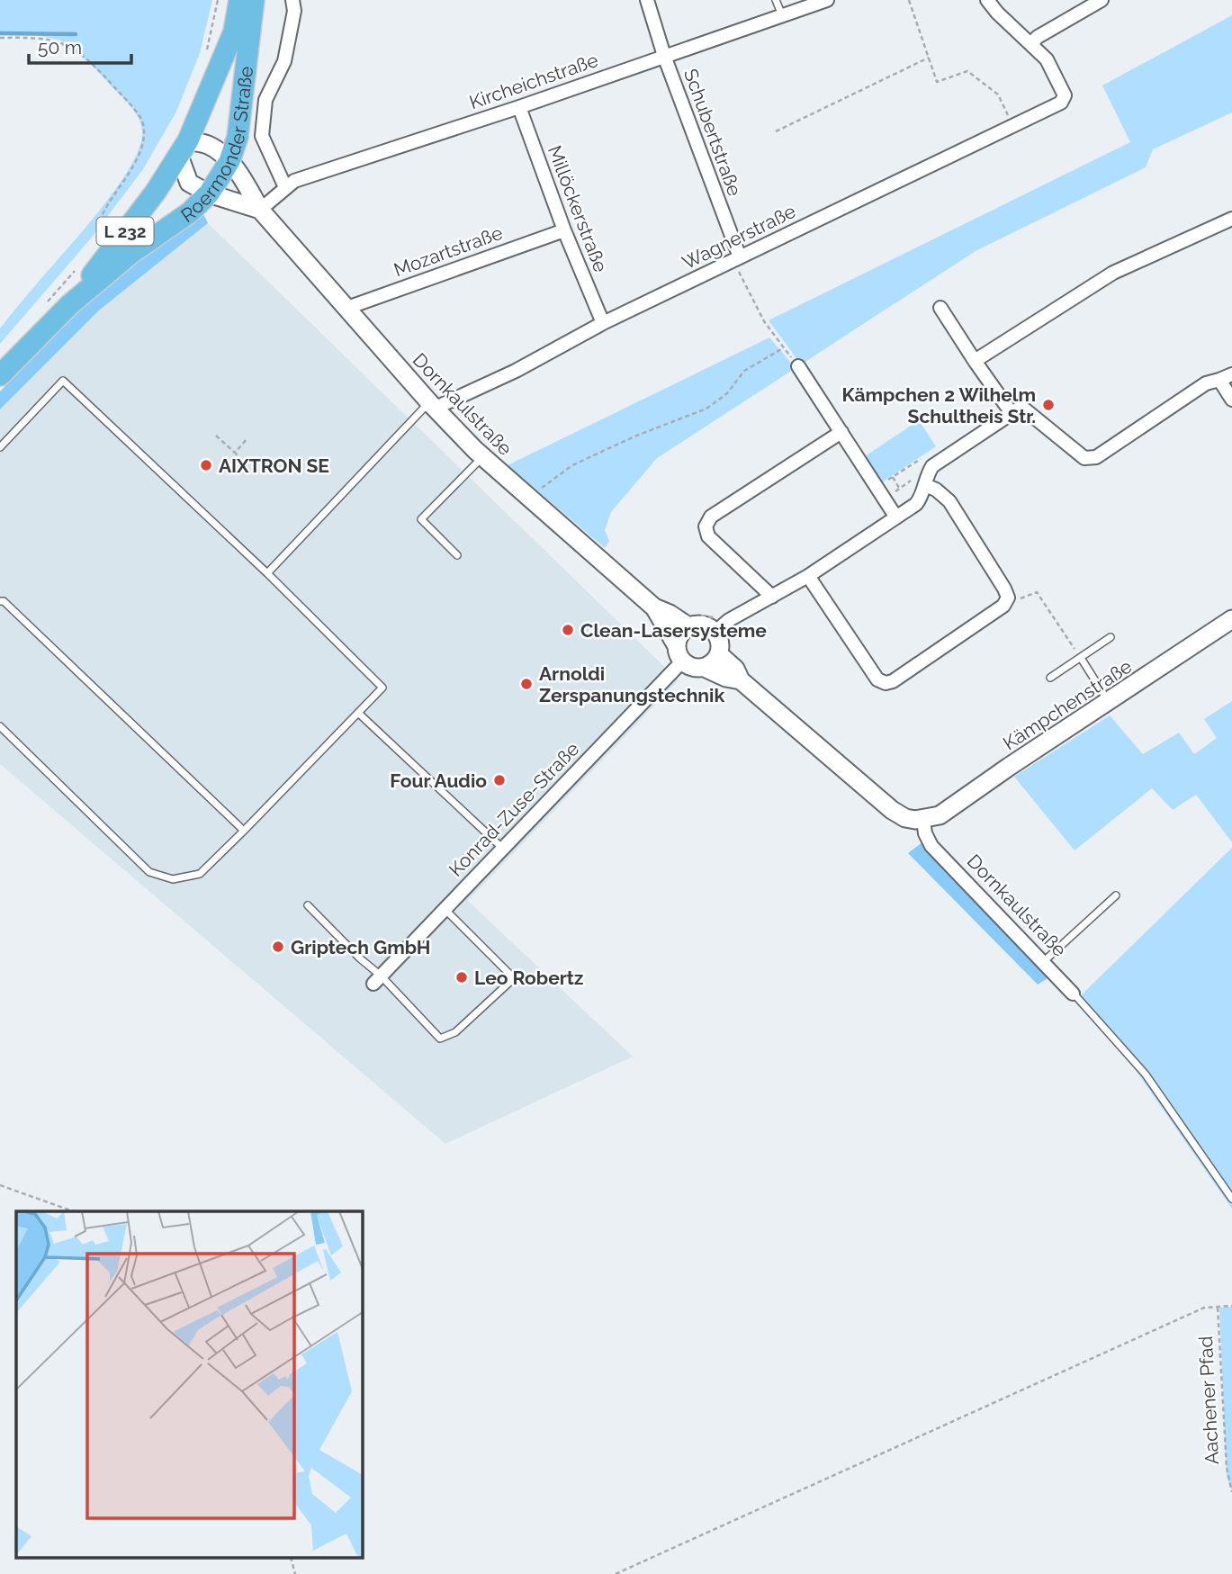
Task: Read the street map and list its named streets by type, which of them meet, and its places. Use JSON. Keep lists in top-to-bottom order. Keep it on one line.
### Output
{"streets":{"main road":["Roermonder Straße","L 232"],"street":["Kircheichstraße","Schubertstraße","Millöckerstraße","Wagnerstraße","Mozartstraße","Dornkaulstraße","Kämpchenstraße","Konrad-Zuse-Straße"],"path":["Aachener Pfad"]},"crossings":[["Kircheichstraße","Schubertstraße"],["Kircheichstraße","Roermonder Straße"],["Kircheichstraße","Millöckerstraße"],["Kircheichstraße","Dornkaulstraße"],["Schubertstraße","Wagnerstraße"],["Roermonder Straße","Dornkaulstraße"],["Millöckerstraße","Wagnerstraße"],["Millöckerstraße","Mozartstraße"],["Wagnerstraße","Dornkaulstraße"],["Mozartstraße","Dornkaulstraße"],["Dornkaulstraße","Kämpchenstraße"],["Dornkaulstraße","Konrad-Zuse-Straße"]],"places":["Kämpchen 2 Wilhelm Schultheis Str.","AIXTRON SE","Clean-Lasersysteme","Arnoldi Zerspanungstechnik","Four Audio","Griptech GmbH","Leo Robertz"],"scale_bar":"50 m"}
